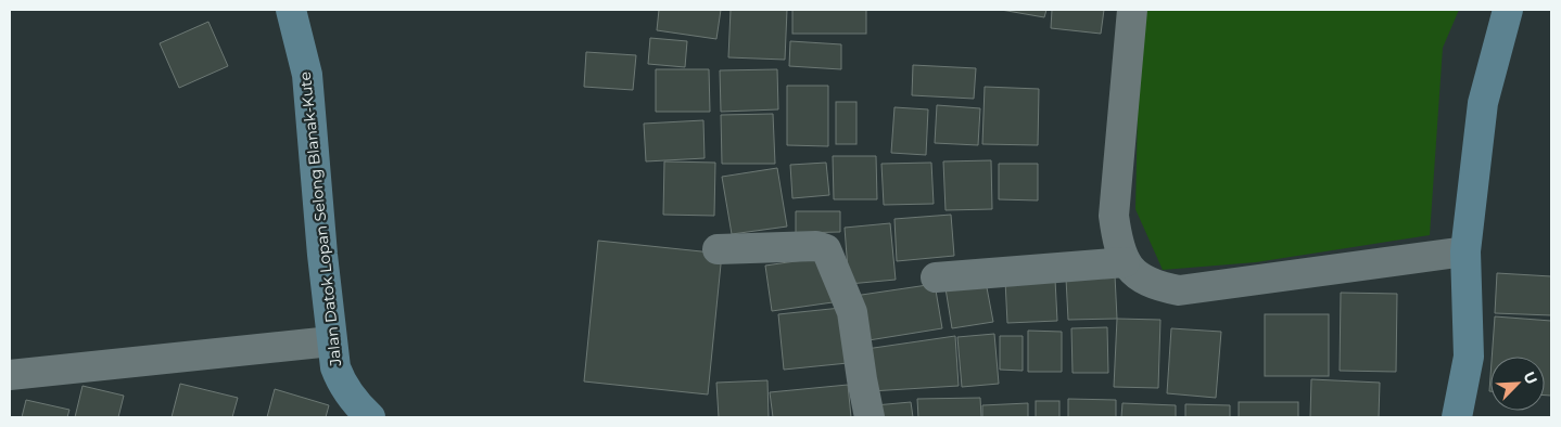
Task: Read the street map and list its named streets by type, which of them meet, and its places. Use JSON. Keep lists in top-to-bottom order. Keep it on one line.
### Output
{"streets":{"street":["Jalan Datok Lopan Selong Blanak-Kute"]},"north":"top right"}
